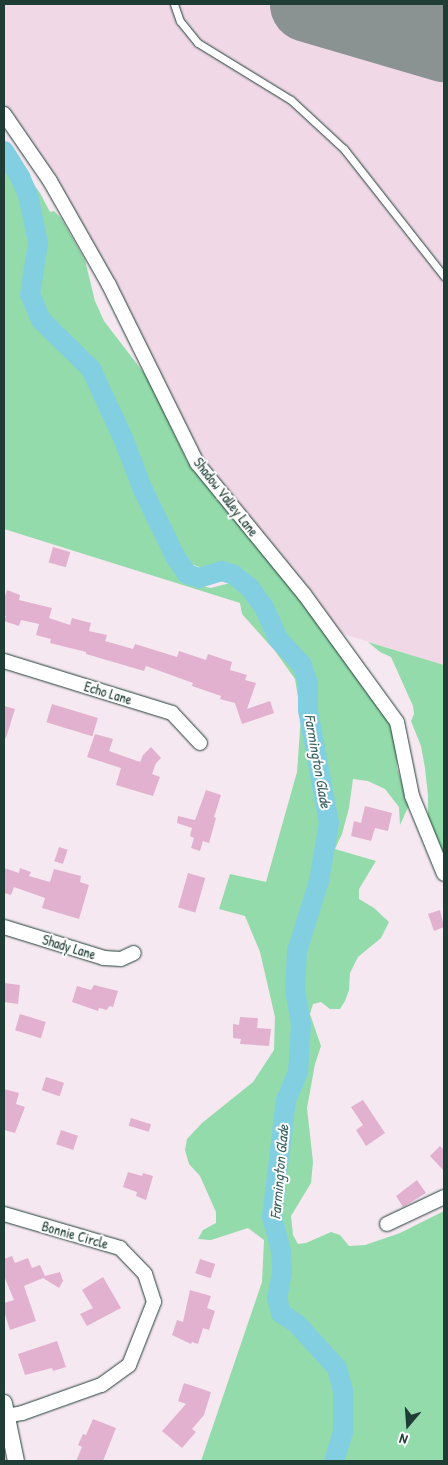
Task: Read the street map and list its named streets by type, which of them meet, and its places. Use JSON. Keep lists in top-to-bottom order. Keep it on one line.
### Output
{"streets":{"street":["Shadow Valley Lane","Echo Lane","Shady Lane","Bonnie Circle"]},"water":["Farmington Glade"],"north":"bottom"}
